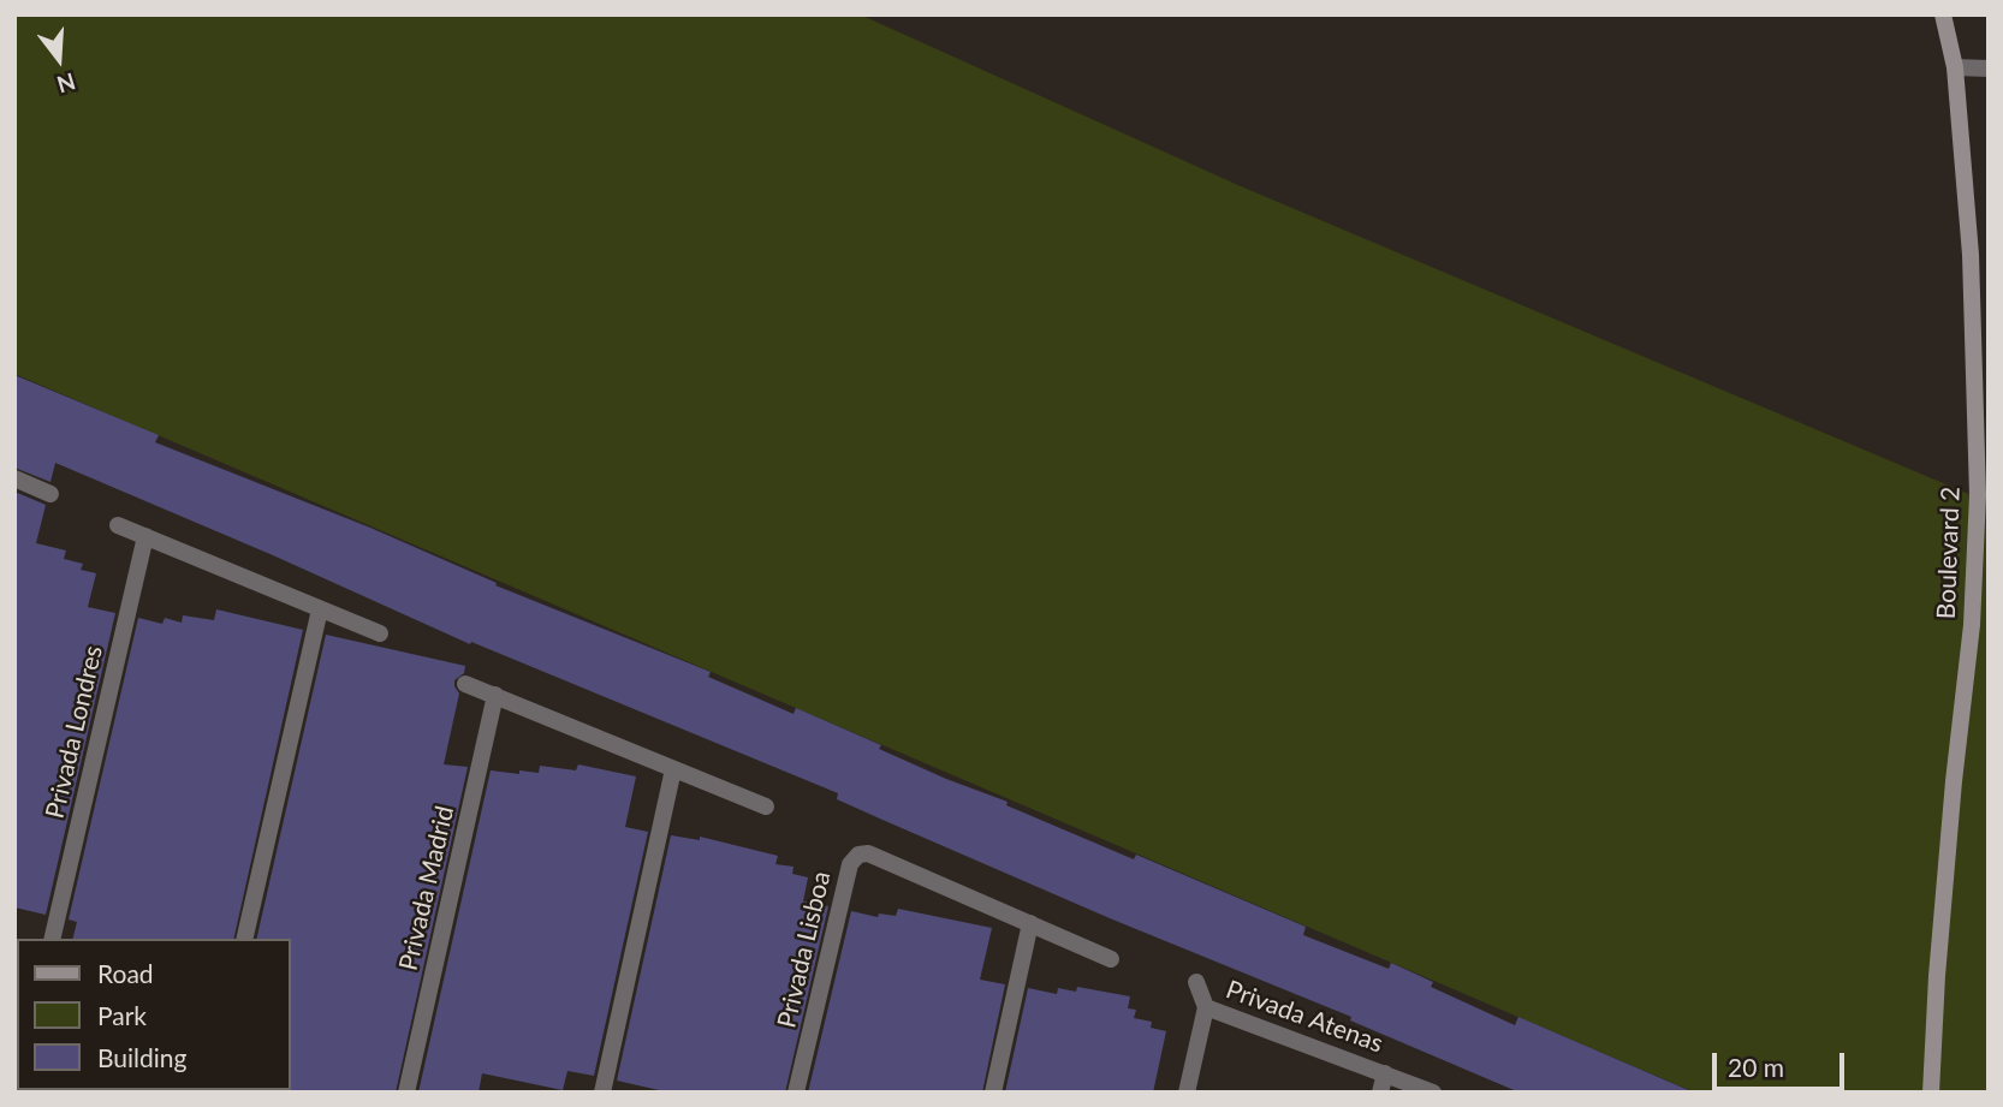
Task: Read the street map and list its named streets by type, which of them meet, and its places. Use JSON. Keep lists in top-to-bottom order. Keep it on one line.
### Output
{"streets":{"main road":["Boulevard 2"],"street":["Privada Londres","Privada Madrid","Privada Lisboa","Privada Atenas"]},"legend":["Road","Park","Building"],"scale_bar":"20 m","north":"bottom"}
